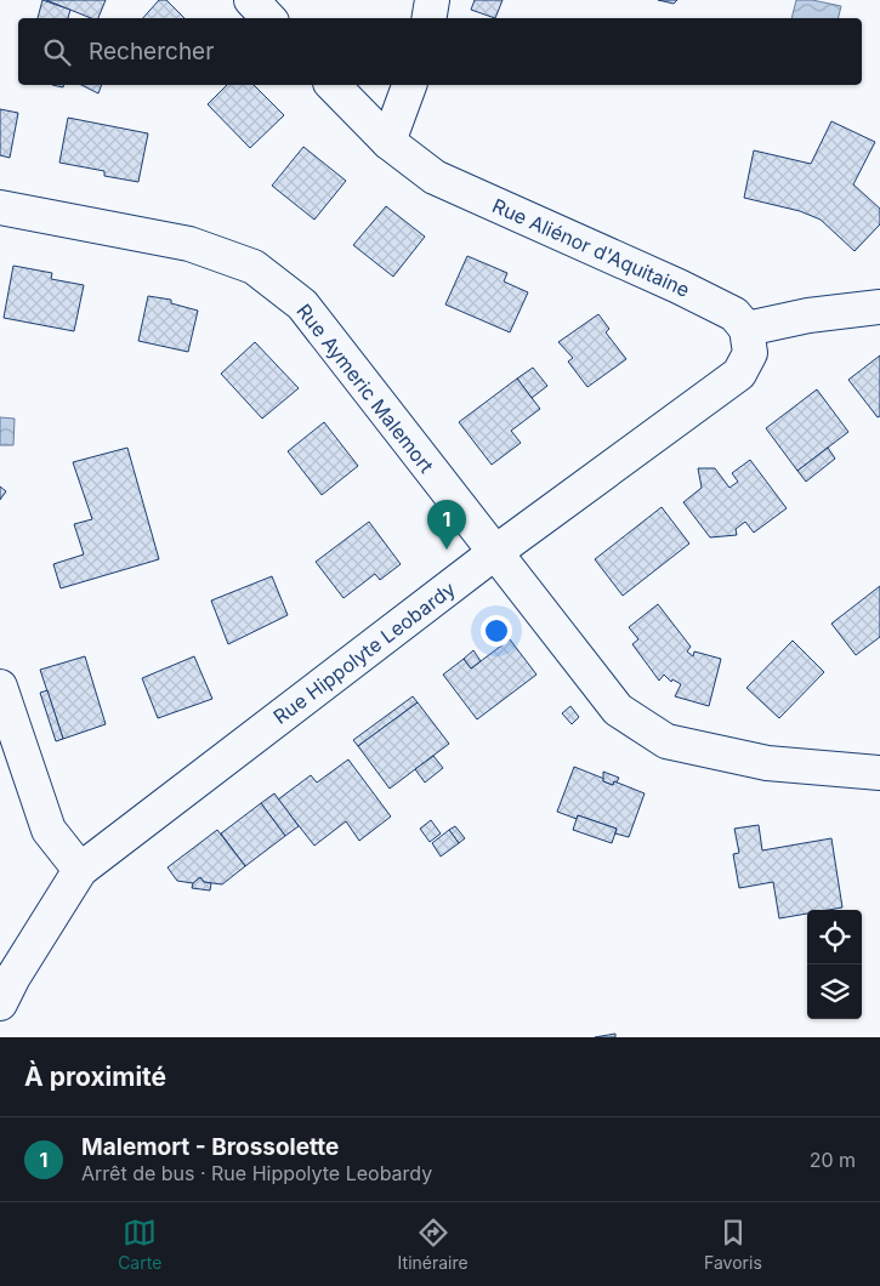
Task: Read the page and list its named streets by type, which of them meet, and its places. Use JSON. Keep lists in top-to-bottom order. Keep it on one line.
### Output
{"streets":{"street":["Rue Aliénor d'Aquitaine","Rue Aymeric Malemort","Rue Hippolyte Leobardy"]},"crossings":[["Rue Aliénor d'Aquitaine","Rue Hippolyte Leobardy"],["Rue Aymeric Malemort","Rue Hippolyte Leobardy"]],"page":{"search":"Rechercher","pins":"1","heading":"À proximité","list":[{"mark":"1","name":"Malemort - Brossolette","note":"Arrêt de bus · Rue Hippolyte Leobardy","value":"20 m"}],"nav":["Carte","Itinéraire","Favoris"]}}
